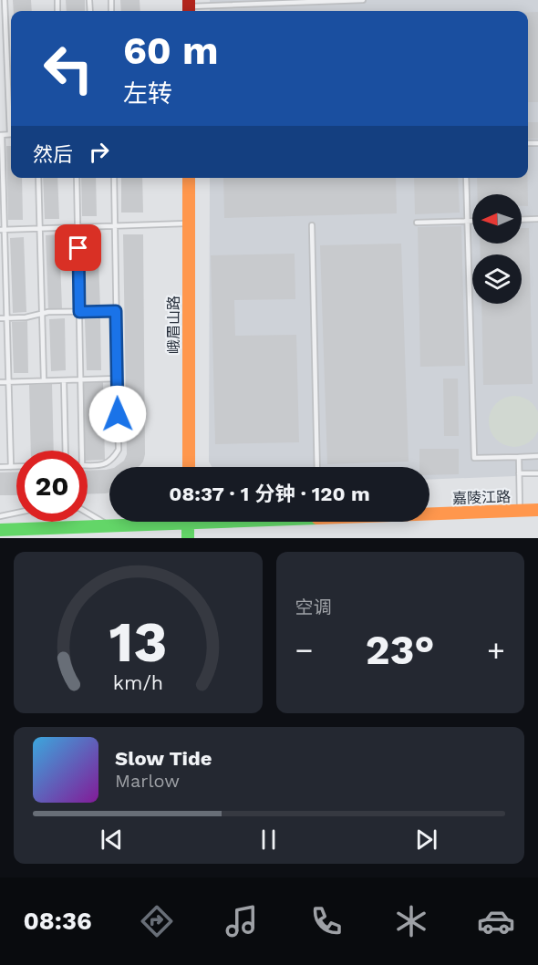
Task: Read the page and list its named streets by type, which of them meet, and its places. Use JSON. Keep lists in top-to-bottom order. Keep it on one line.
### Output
{"streets":{"street":["峨眉山路","嘉陵江路"]},"north":"left","page":{"turn":["60 m","左转"],"then":"然后","limit":"20","trip":"08:37 · 1 分钟 · 120 m","tile":"空调","heat":["−","23°","+"],"song":["Slow Tide","Marlow"],"tabs":"08:36","gauge":["13","km/h"]}}
